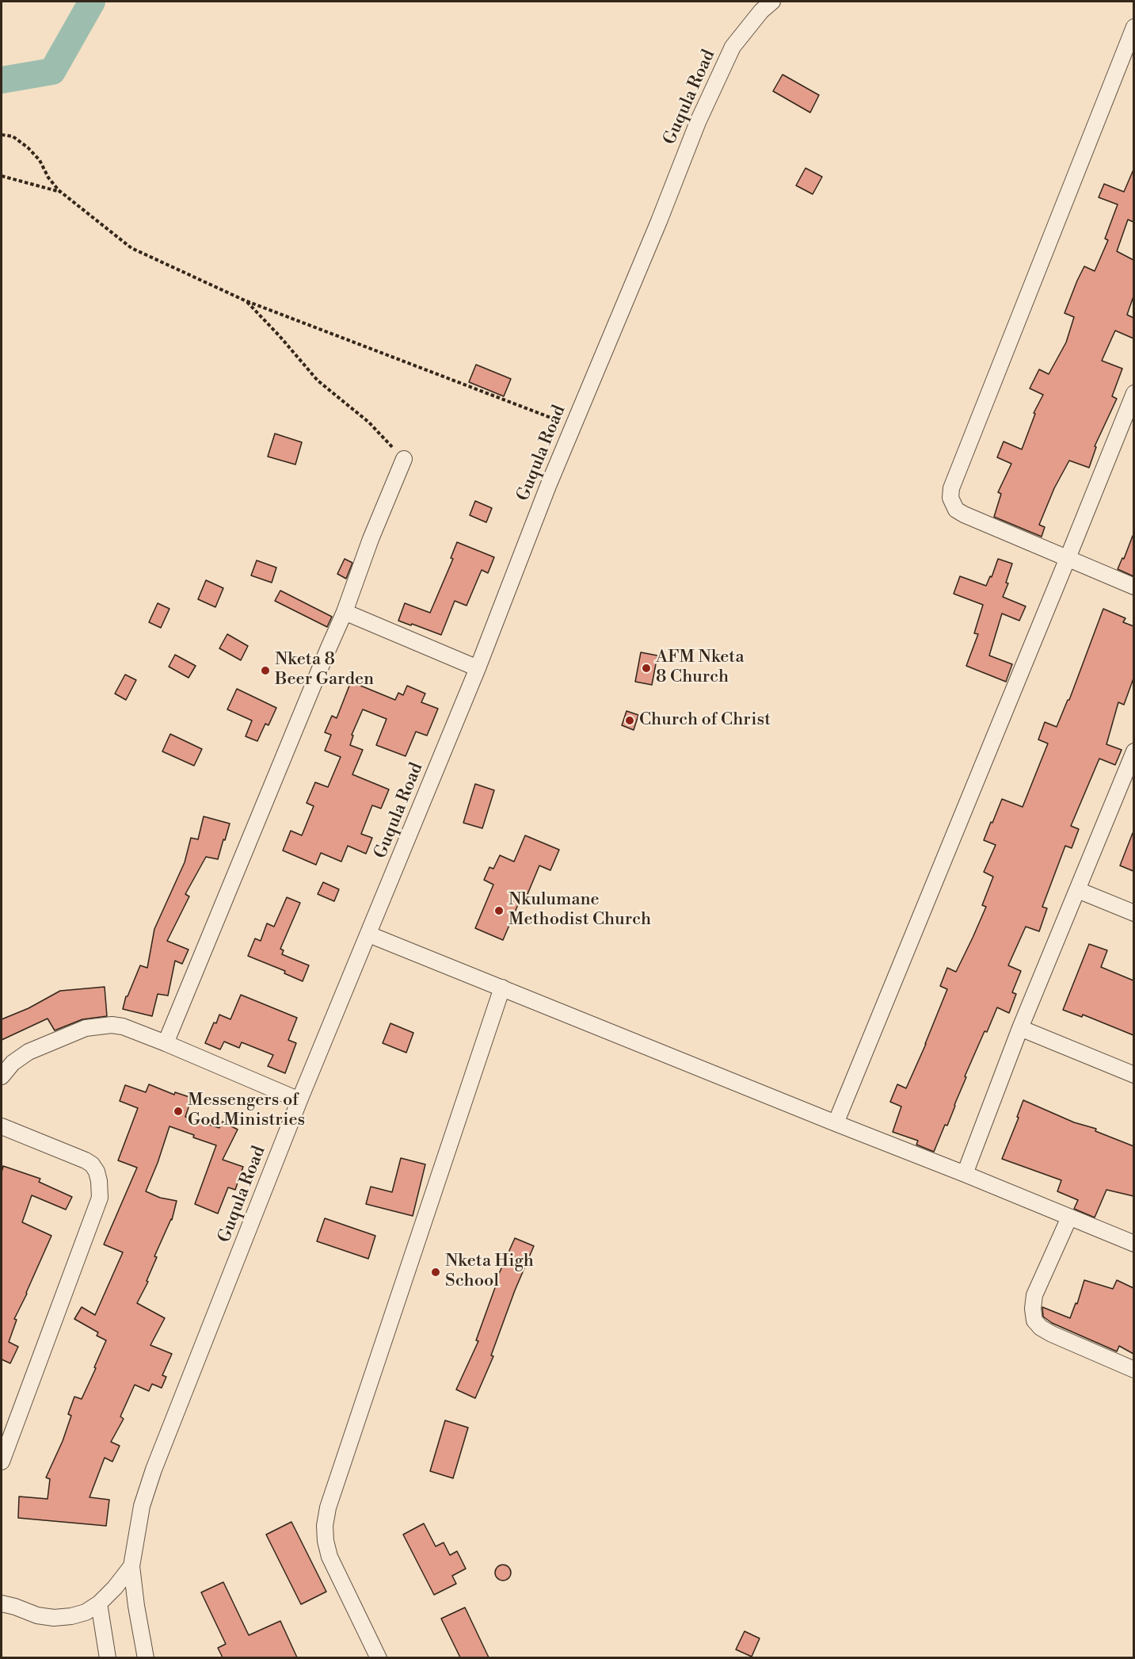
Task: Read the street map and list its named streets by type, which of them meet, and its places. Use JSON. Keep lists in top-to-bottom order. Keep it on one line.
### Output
{"streets":{"street":["Guqula Road"]},"places":["AFM Nketa 8 Church","Nketa 8 Beer Garden","Church of Christ","Nkulumane Methodist Church","Messengers of God Ministries","Nketa High School"]}
